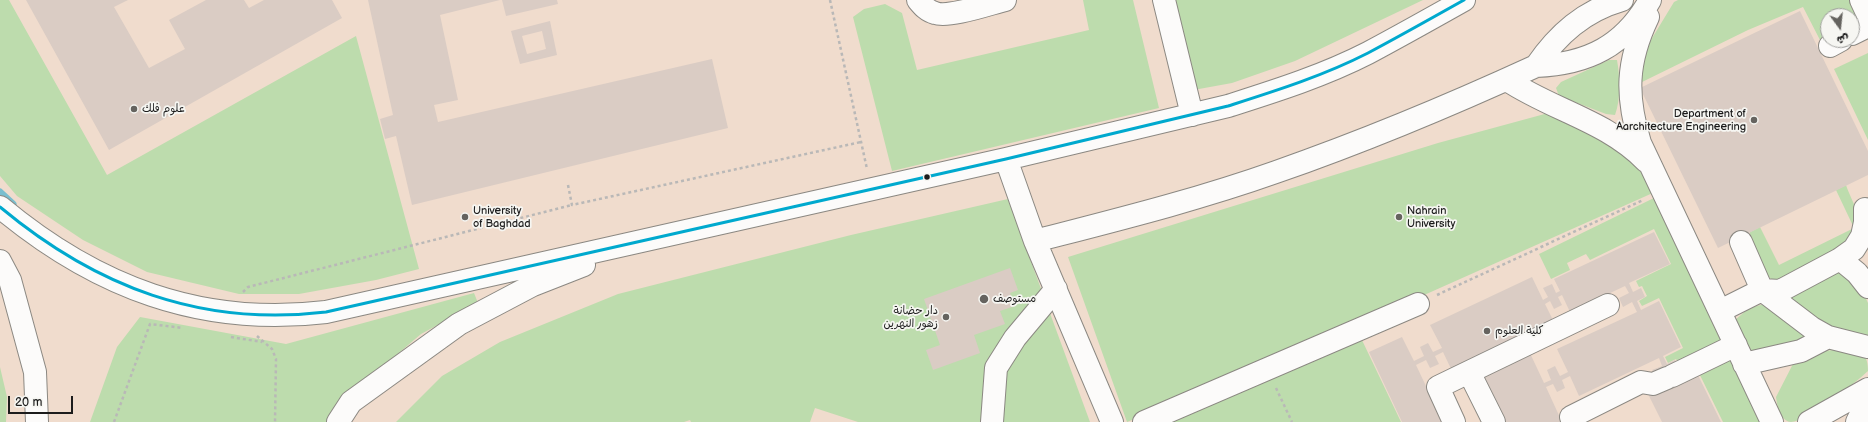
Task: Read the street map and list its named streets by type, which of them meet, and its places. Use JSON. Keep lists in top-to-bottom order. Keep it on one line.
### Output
{"places":["علوم فلك","Department of Aarchitecture Engineering","University of Baghdad","Nahrain University","مستوصف","دار حضانة زهور النهرين","كلية العلوم"],"scale_bar":"20 m","north":"bottom"}
